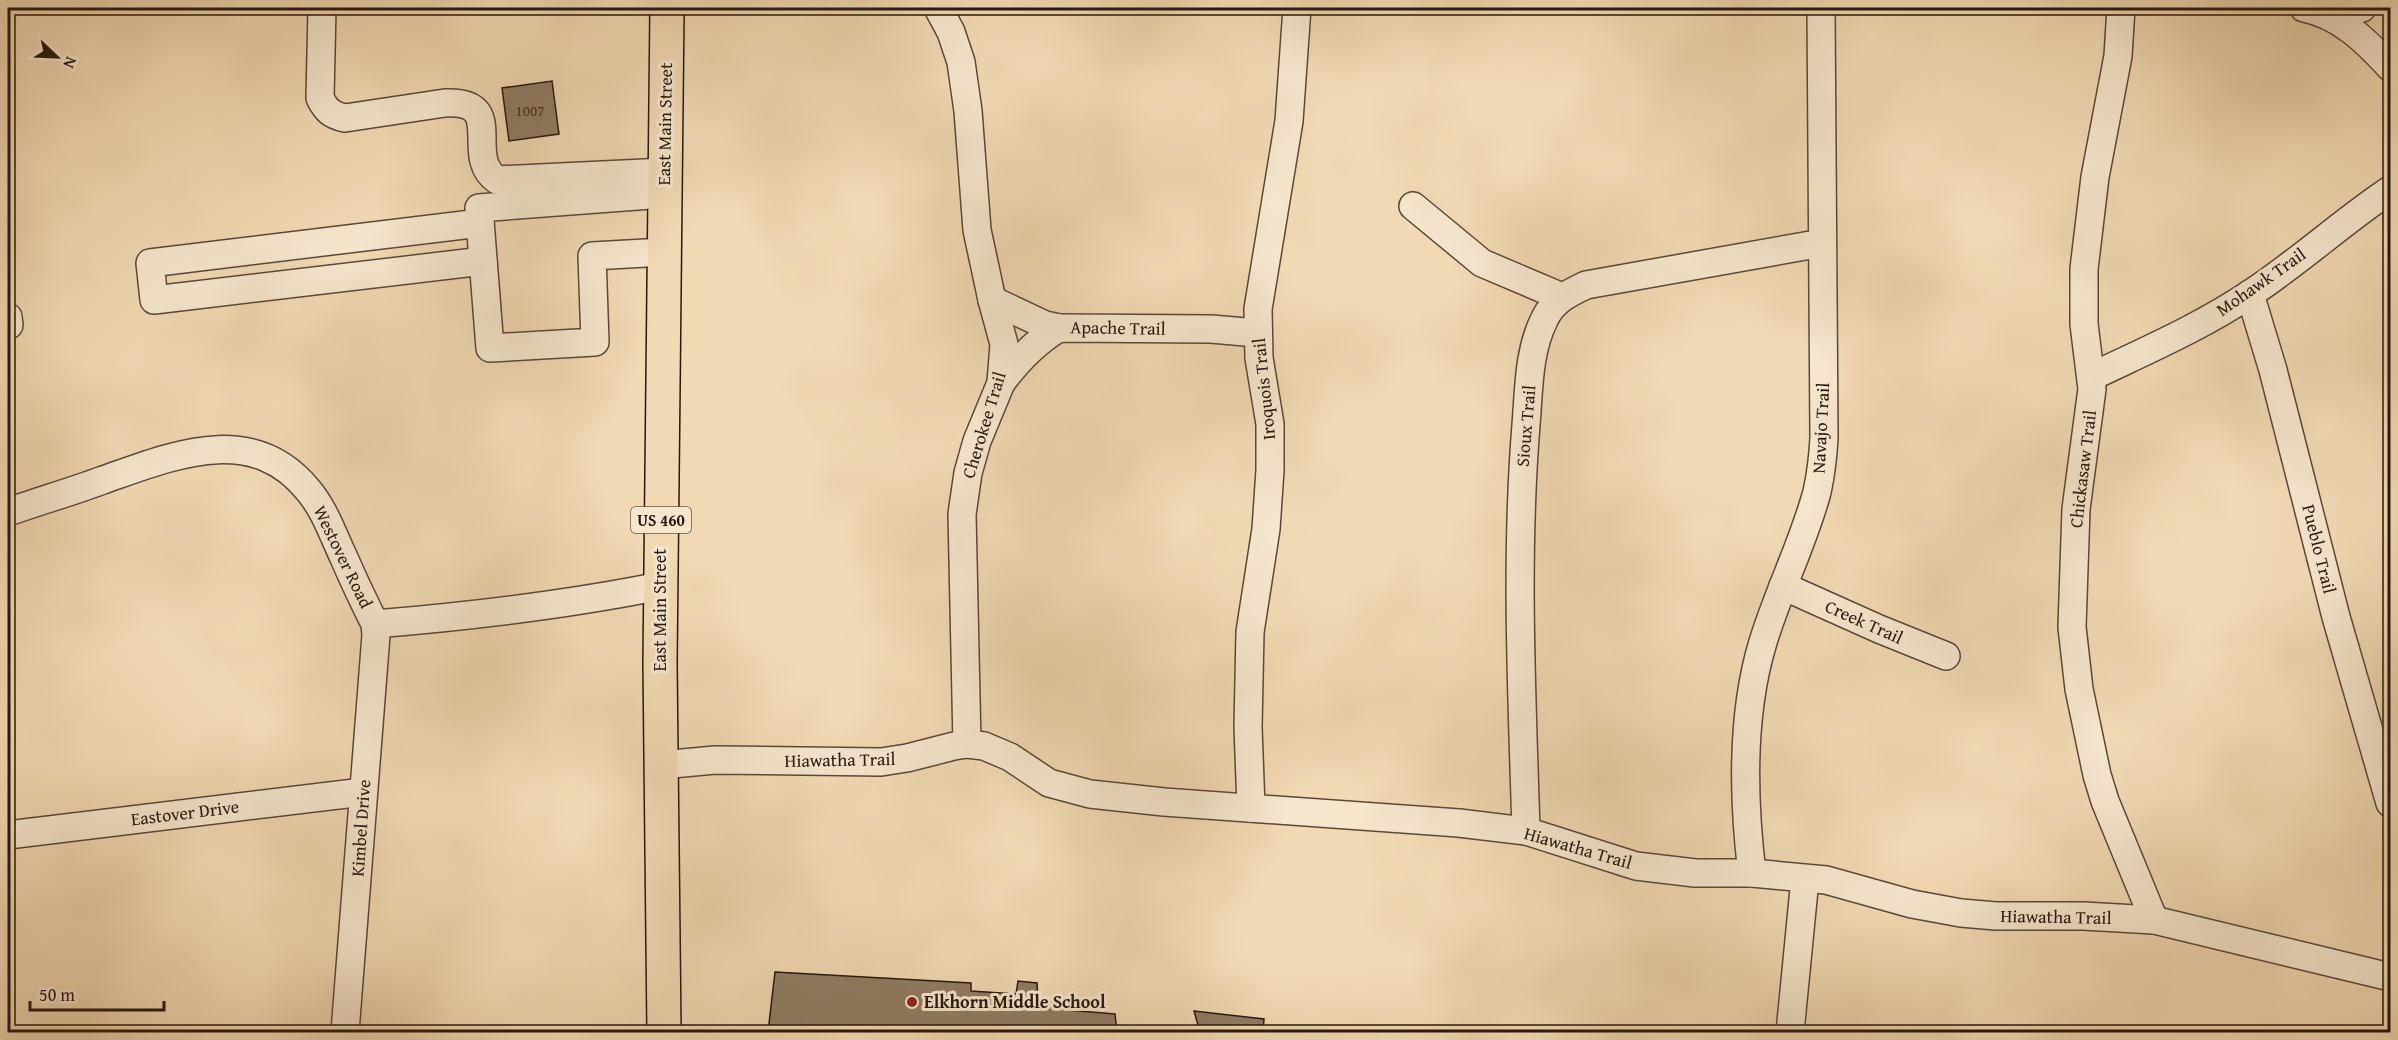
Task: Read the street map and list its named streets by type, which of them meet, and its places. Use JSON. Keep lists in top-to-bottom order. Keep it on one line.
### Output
{"streets":{"main road":["East Main Street","US 460"],"street":["Mohawk Trail","Apache Trail","Iroquois Trail","Cherokee Trail","Sioux Trail","Navajo Trail","Chickasaw Trail","Pueblo Trail","Westover Road","Creek Trail","Hiawatha Trail","Eastover Drive","Kimbel Drive"]},"crossings":[["East Main Street","Westover Road"],["East Main Street","Hiawatha Trail"],["Mohawk Trail","Chickasaw Trail"],["Mohawk Trail","Pueblo Trail"],["Apache Trail","Iroquois Trail"],["Apache Trail","Cherokee Trail"],["Iroquois Trail","Hiawatha Trail"],["Cherokee Trail","Hiawatha Trail"],["Sioux Trail","Navajo Trail"],["Sioux Trail","Hiawatha Trail"],["Navajo Trail","Creek Trail"],["Navajo Trail","Hiawatha Trail"],["Chickasaw Trail","Hiawatha Trail"],["Westover Road","Kimbel Drive"],["Eastover Drive","Kimbel Drive"]],"places":["Elkhorn Middle School"],"house_numbers":["1007"],"scale_bar":"50 m","north":"bottom right"}
